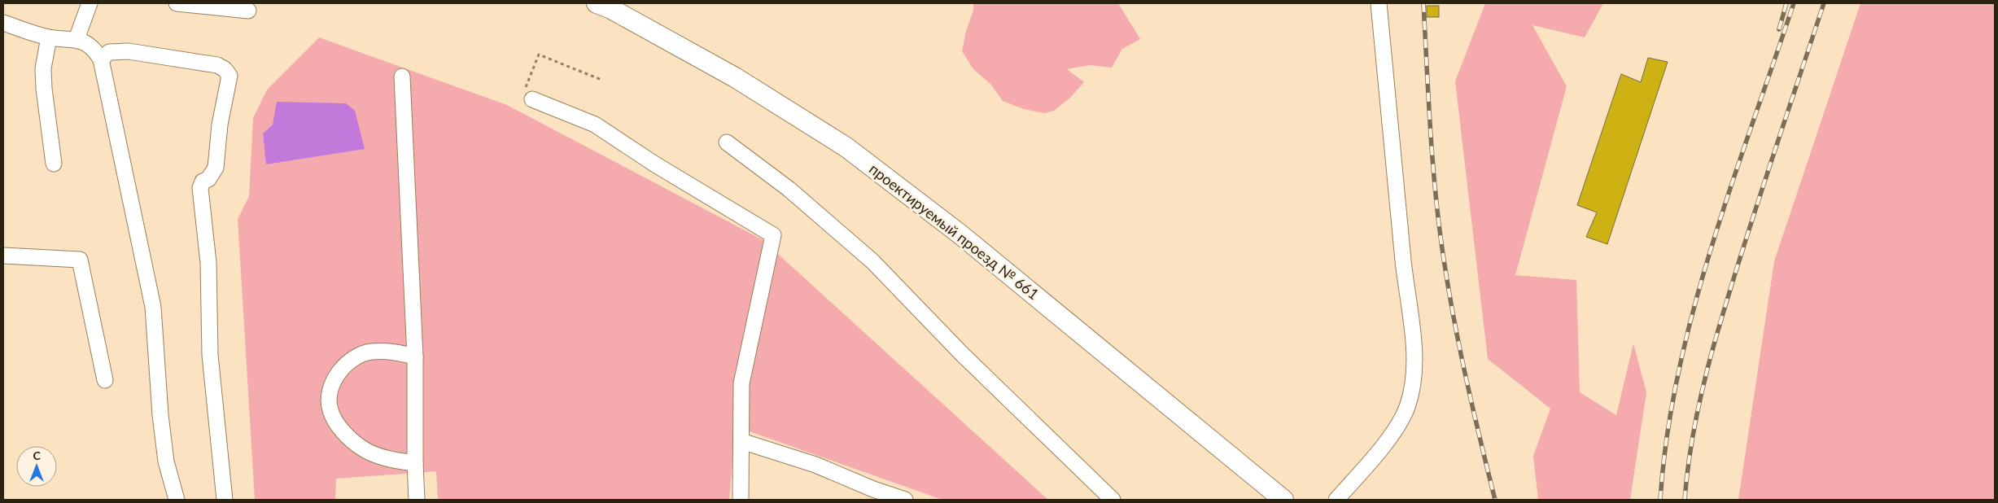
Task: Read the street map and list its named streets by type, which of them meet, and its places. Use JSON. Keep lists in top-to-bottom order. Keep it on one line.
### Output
{"streets":{"main road":["проектируемый проезд № 661"]},"north":"top"}
